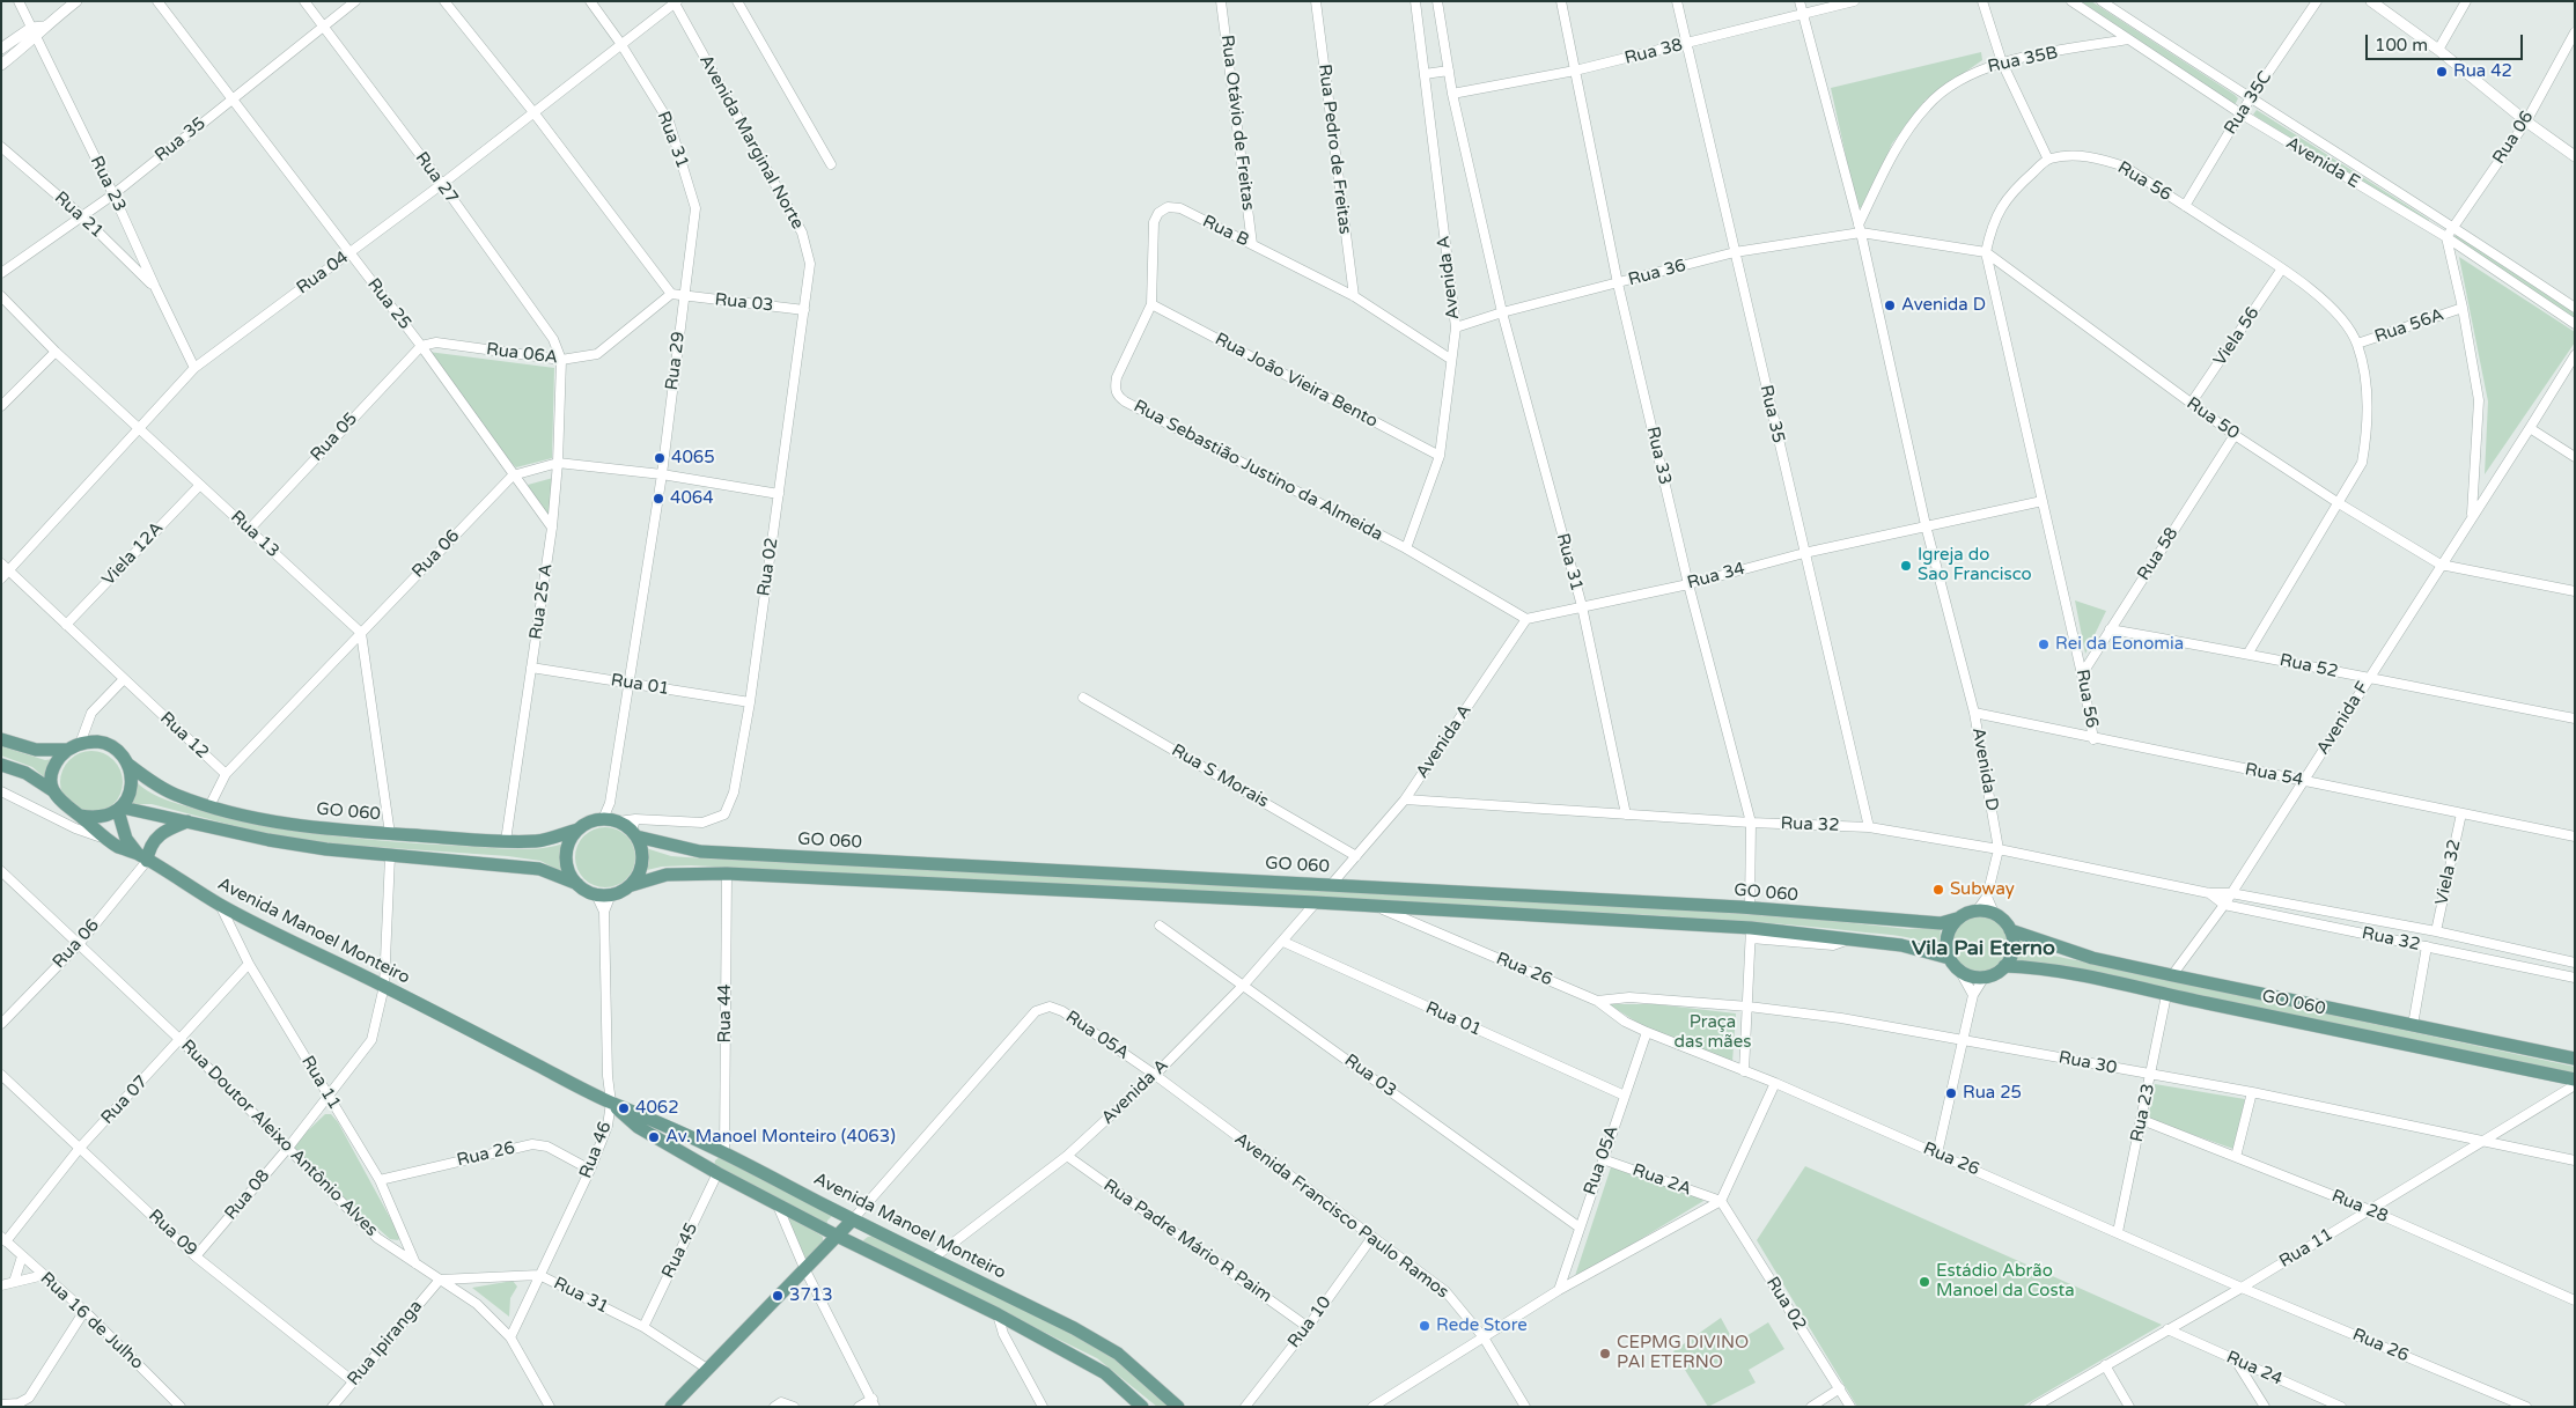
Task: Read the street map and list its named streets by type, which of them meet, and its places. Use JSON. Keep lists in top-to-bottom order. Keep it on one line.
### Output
{"streets":{"main road":["GO 060","Avenida Manoel Monteiro"],"street":["Rua 38","Rua 35B","Rua 35C","Rua Otávio de Freitas","Rua 06","Rua 35","Rua 31","Avenida Marginal Norte","Rua Pedro de Freitas","Avenida E","Rua 27","Rua 56","Rua 23","Rua 21","Rua B","Rua 04","Rua 36","Avenida A","Rua 03","Rua 25","Rua 56A","Viela 56","Rua 06A","Rua 29","Rua João Vieira Bento","Rua 50","Rua 05","Rua 33","Rua Sebastião Justino da Almeida","Rua 13","Viela 12A","Rua 58","Rua 02","Rua 34","Rua 25 A","Rua 52","Rua 01","Avenida F","Rua 12","Avenida D","Rua 54","Rua S Morais","Rua 32","Viela 32","Rua 26","Rua 44","Rua 05A","Rua 30","Rua 11","Rua 07","Rua Doutor Aleixo Antônio Alves","Rua 46","Rua 2A","Rua 08","Rua 28","Avenida Francisco Paulo Ramos","Rua 09","Rua Padre Mário R Paim","Rua 45","Rua 16 de Julho","Rua 10","Rua Ipiranga","Rua 24"]},"crossings":[["Rua 38","Rua 35"],["Rua 38","Rua 33"],["Rua 38","Avenida D"],["Rua 35B","Avenida E"],["Rua 35B","Rua 36"],["Rua 35B","Rua 50"],["Rua 35B","Avenida D"],["Rua 35C","Avenida E"],["Rua 35C","Rua 56"],["Rua Otávio de Freitas","Rua B"],["Rua 06","Avenida E"],["Rua 06","Rua 25"],["Rua 06","Rua 13"],["Rua 06","Avenida F"],["Rua 06","Avenida Manoel Monteiro"],["Rua 06","Rua Doutor Aleixo Antônio Alves"],["Rua 35","Rua 27"],["Rua 35","Rua 23"],["Rua 35","Rua 21"],["Rua 35","Rua 36"],["Rua 35","Rua 25"],["Rua 35","Rua 34"],["Rua 35","Rua 32"],["Rua 31","Rua 04"],["Rua 31","Rua 36"],["Rua 31","Rua 03"],["Rua 31","Rua 29"],["Rua 31","Rua 34"],["Rua 31","Rua 32"],["Rua 31","Rua Doutor Aleixo Antônio Alves"],["Rua 31","Rua 46"],["Rua 31","Rua 45"],["Rua 31","Rua Ipiranga"],["Avenida Marginal Norte","Rua 04"],["Avenida Marginal Norte","Rua 03"],["Avenida Marginal Norte","Rua 02"],["Rua Pedro de Freitas","Rua B"],["Avenida E","Avenida F"],["Rua 27","Rua 04"],["Rua 27","Rua 06A"],["Rua 27","Rua 25 A"],["Rua 56","Rua 56A"],["Rua 56","Viela 56"],["Rua 56","Rua 50"],["Rua 56","Rua 58"],["Rua 56","Rua 34"],["Rua 56","Rua 52"],["Rua 56","Rua 54"],["Rua 23","Rua 21"],["Rua 23","Rua 04"],["Rua 23","GO 060"],["Rua 23","Rua 26"],["Rua 23","Rua 30"],["Rua 23","Rua 28"],["Rua B","Avenida A"],["Rua B","Rua João Vieira Bento"],["Rua B","Rua Sebastião Justino da Almeida"],["Rua 04","Rua 25"],["Rua 04","Rua 13"],["Rua 04","Rua 12"],["Rua 36","Avenida A"],["Rua 36","Rua 50"],["Rua 36","Rua 33"],["Rua 36","Avenida D"],["Avenida A","Rua 03"],["Avenida A","Rua João Vieira Bento"],["Avenida A","Rua Sebastião Justino da Almeida"],["Avenida A","Rua 34"],["Avenida A","Rua 01"],["Avenida A","Rua S Morais"],["Avenida A","GO 060"],["Avenida A","Rua 32"],["Avenida A","Avenida Manoel Monteiro"],["Avenida A","Rua 05A"],["Avenida A","Avenida Francisco Paulo Ramos"],["Avenida A","Rua Padre Mário R Paim"],["Rua 03","Rua 29"],["Rua 03","Rua 05A"],["Rua 25","Rua 06A"],["Rua 25","Rua 05"],["Rua 25","Rua 25 A"],["Rua 56A","Avenida F"],["Viela 56","Rua 50"],["Rua 06A","Rua 05"],["Rua 06A","Rua 25 A"],["Rua 29","Rua 02"],["Rua 29","Rua 01"],["Rua 29","GO 060"],["Rua 29","Rua 46"],["Rua 50","Rua 58"],["Rua 50","Avenida F"],["Rua 50","Avenida D"],["Rua 05","Rua 13"],["Rua 33","Rua 34"],["Rua 33","GO 060"],["Rua 33","Rua 32"],["Rua 13","Viela 12A"],["Viela 12A","Rua 12"],["Rua 58","Rua 52"],["Rua 02","Rua 01"],["Rua 02","GO 060"],["Rua 02","Rua 46"],["Rua 02","Rua 2A"],["Rua 34","Avenida D"],["Rua 25 A","Rua 01"],["Rua 25 A","GO 060"],["Rua 52","Avenida F"],["Rua 01","Rua 05A"],["Avenida F","Rua 54"],["Avenida F","GO 060"],["Avenida F","Rua 32"],["Avenida D","Rua 54"],["Avenida D","GO 060"],["Avenida D","Rua 32"],["Rua 54","Viela 32"],["GO 060","Rua 26"],["GO 060","Rua 44"],["GO 060","Rua 46"],["Rua 32","Viela 32"],["Avenida Manoel Monteiro","Rua 44"],["Avenida Manoel Monteiro","Rua 05A"],["Avenida Manoel Monteiro","Rua 11"],["Avenida Manoel Monteiro","Rua 46"],["Avenida Manoel Monteiro","Rua 08"],["Avenida Manoel Monteiro","Rua 45"],["Rua 26","Rua 05A"],["Rua 26","Rua 30"],["Rua 26","Rua 11"],["Rua 26","Rua 46"],["Rua 05A","Rua 2A"],["Rua 05A","Avenida Francisco Paulo Ramos"],["Rua 30","Rua 11"],["Rua 11","Rua 07"],["Rua 11","Rua Doutor Aleixo Antônio Alves"],["Rua 11","Rua 08"],["Rua 11","Rua 28"],["Rua 11","Rua 24"],["Rua 07","Rua Doutor Aleixo Antônio Alves"],["Rua 07","Rua 09"],["Rua 07","Rua 16 de Julho"],["Rua Doutor Aleixo Antônio Alves","Rua 46"],["Rua Doutor Aleixo Antônio Alves","Rua 08"],["Rua Doutor Aleixo Antônio Alves","Rua Ipiranga"],["Rua 08","Rua 09"],["Avenida Francisco Paulo Ramos","Rua 10"],["Rua 09","Rua Ipiranga"],["Rua Padre Mário R Paim","Rua 10"]],"districts":["Vila Pai Eterno"],"parks":["Praça das mães"],"places":["Rua 42","Avenida D","4065","4064","Igreja do Sao Francisco","Rei da Eonomia","Subway","Rua 25","4062","Av. Manoel Monteiro (4063)","Estádio Abrão Manoel da Costa","3713","Rede Store","CEPMG DIVINO PAI ETERNO"],"scale_bar":"100 m"}
